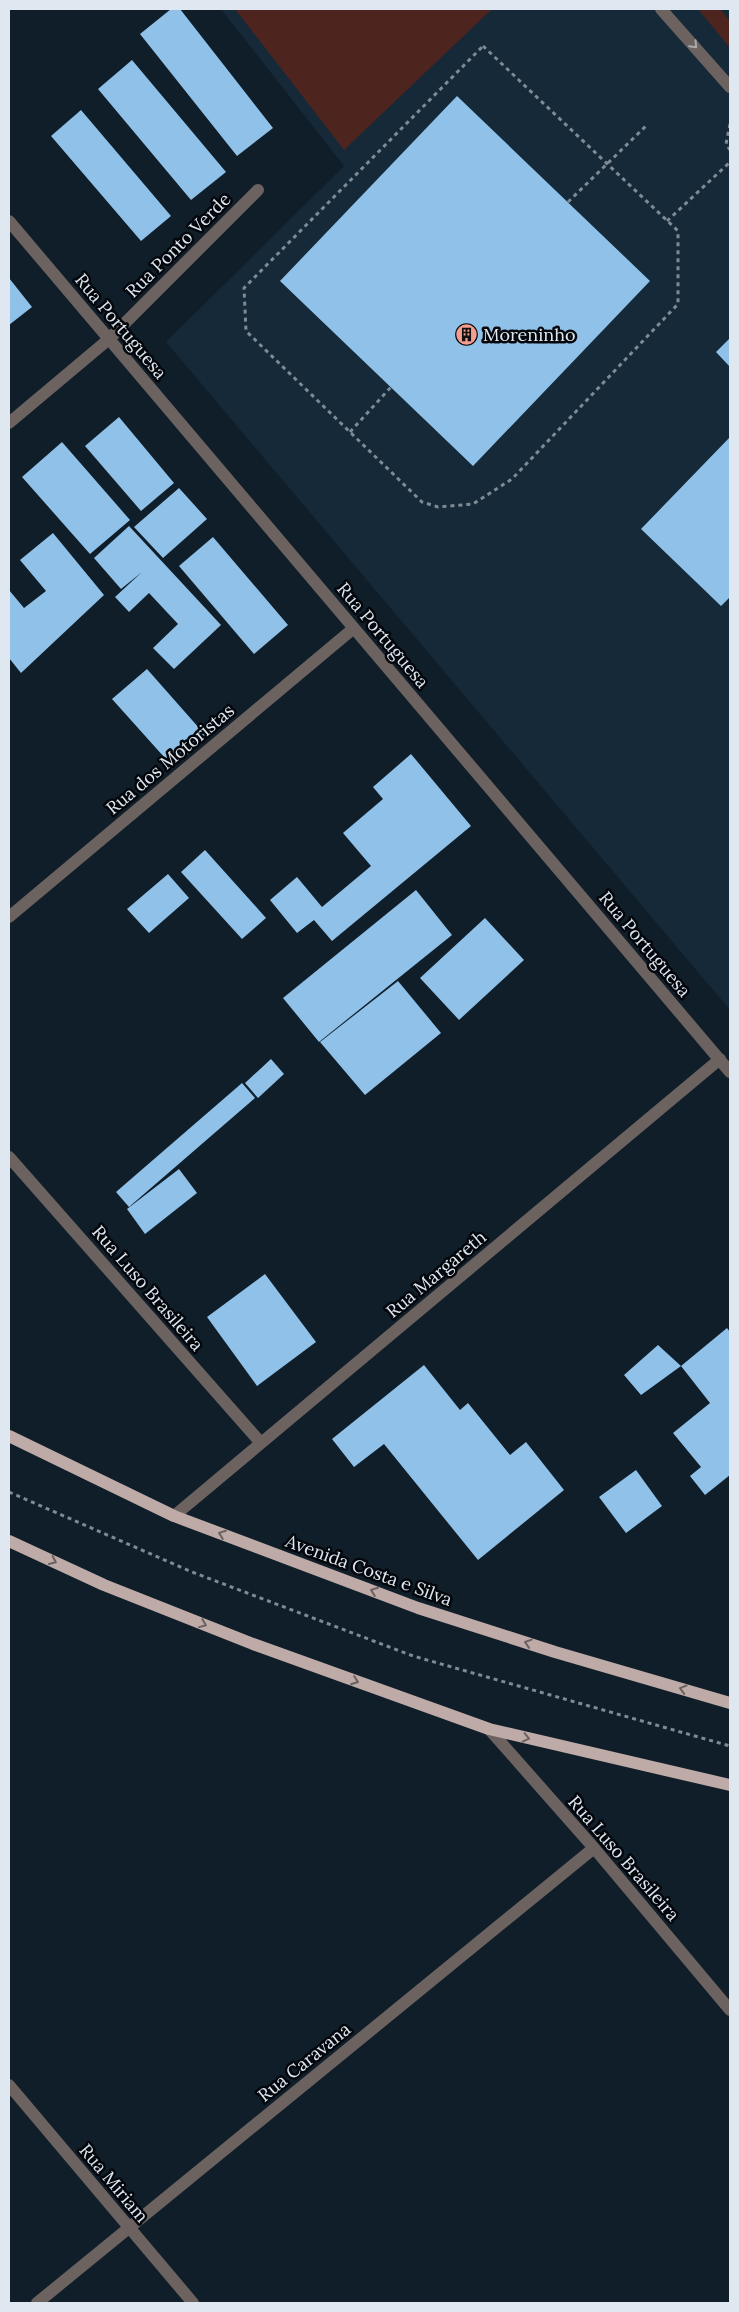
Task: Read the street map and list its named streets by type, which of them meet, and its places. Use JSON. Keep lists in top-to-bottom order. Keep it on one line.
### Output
{"streets":{"main road":["Avenida Costa e Silva"],"street":["Rua Ponto Verde","Rua Portuguesa","Rua dos Motoristas","Rua Margareth","Rua Luso Brasileira","Rua Caravana","Rua Miriam"]},"crossings":[["Rua Ponto Verde","Rua Portuguesa"],["Rua Portuguesa","Rua dos Motoristas"],["Rua Portuguesa","Rua Margareth"],["Rua Margareth","Rua Luso Brasileira"],["Rua Margareth","Avenida Costa e Silva"],["Rua Luso Brasileira","Rua Caravana"],["Rua Caravana","Rua Miriam"]],"places":{"building":["Moreninho"]}}
